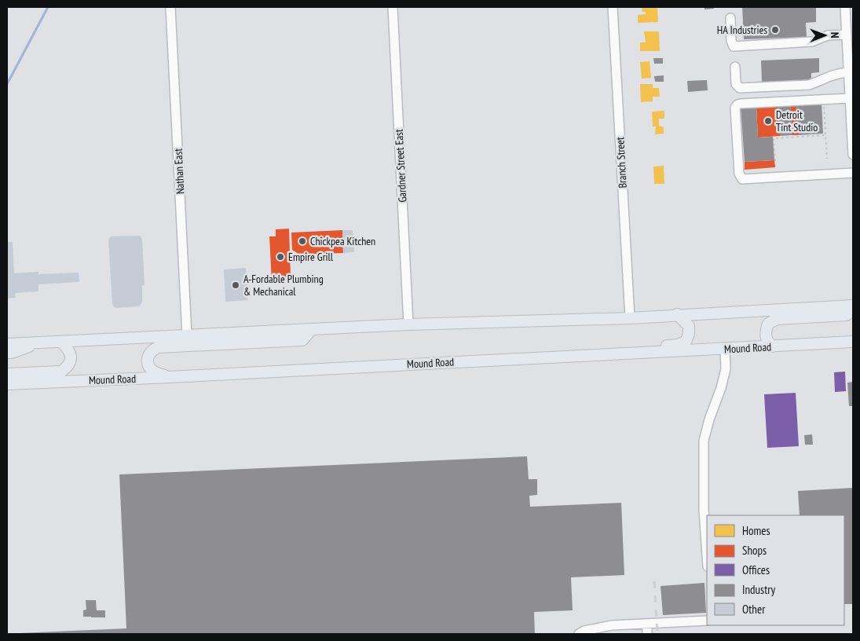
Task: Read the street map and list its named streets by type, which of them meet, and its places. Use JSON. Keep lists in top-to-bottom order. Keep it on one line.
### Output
{"streets":{"main road":["Mound Road"],"street":["Branch Street","Gardner Street East","Nathan East"]},"places":["HA Industries","Detroit Tint Studio","Chickpea Kitchen","Empire Grill","A-Fordable Plumbing & Mechanical"],"legend":["Homes","Shops","Offices","Industry","Other"],"north":"right"}
